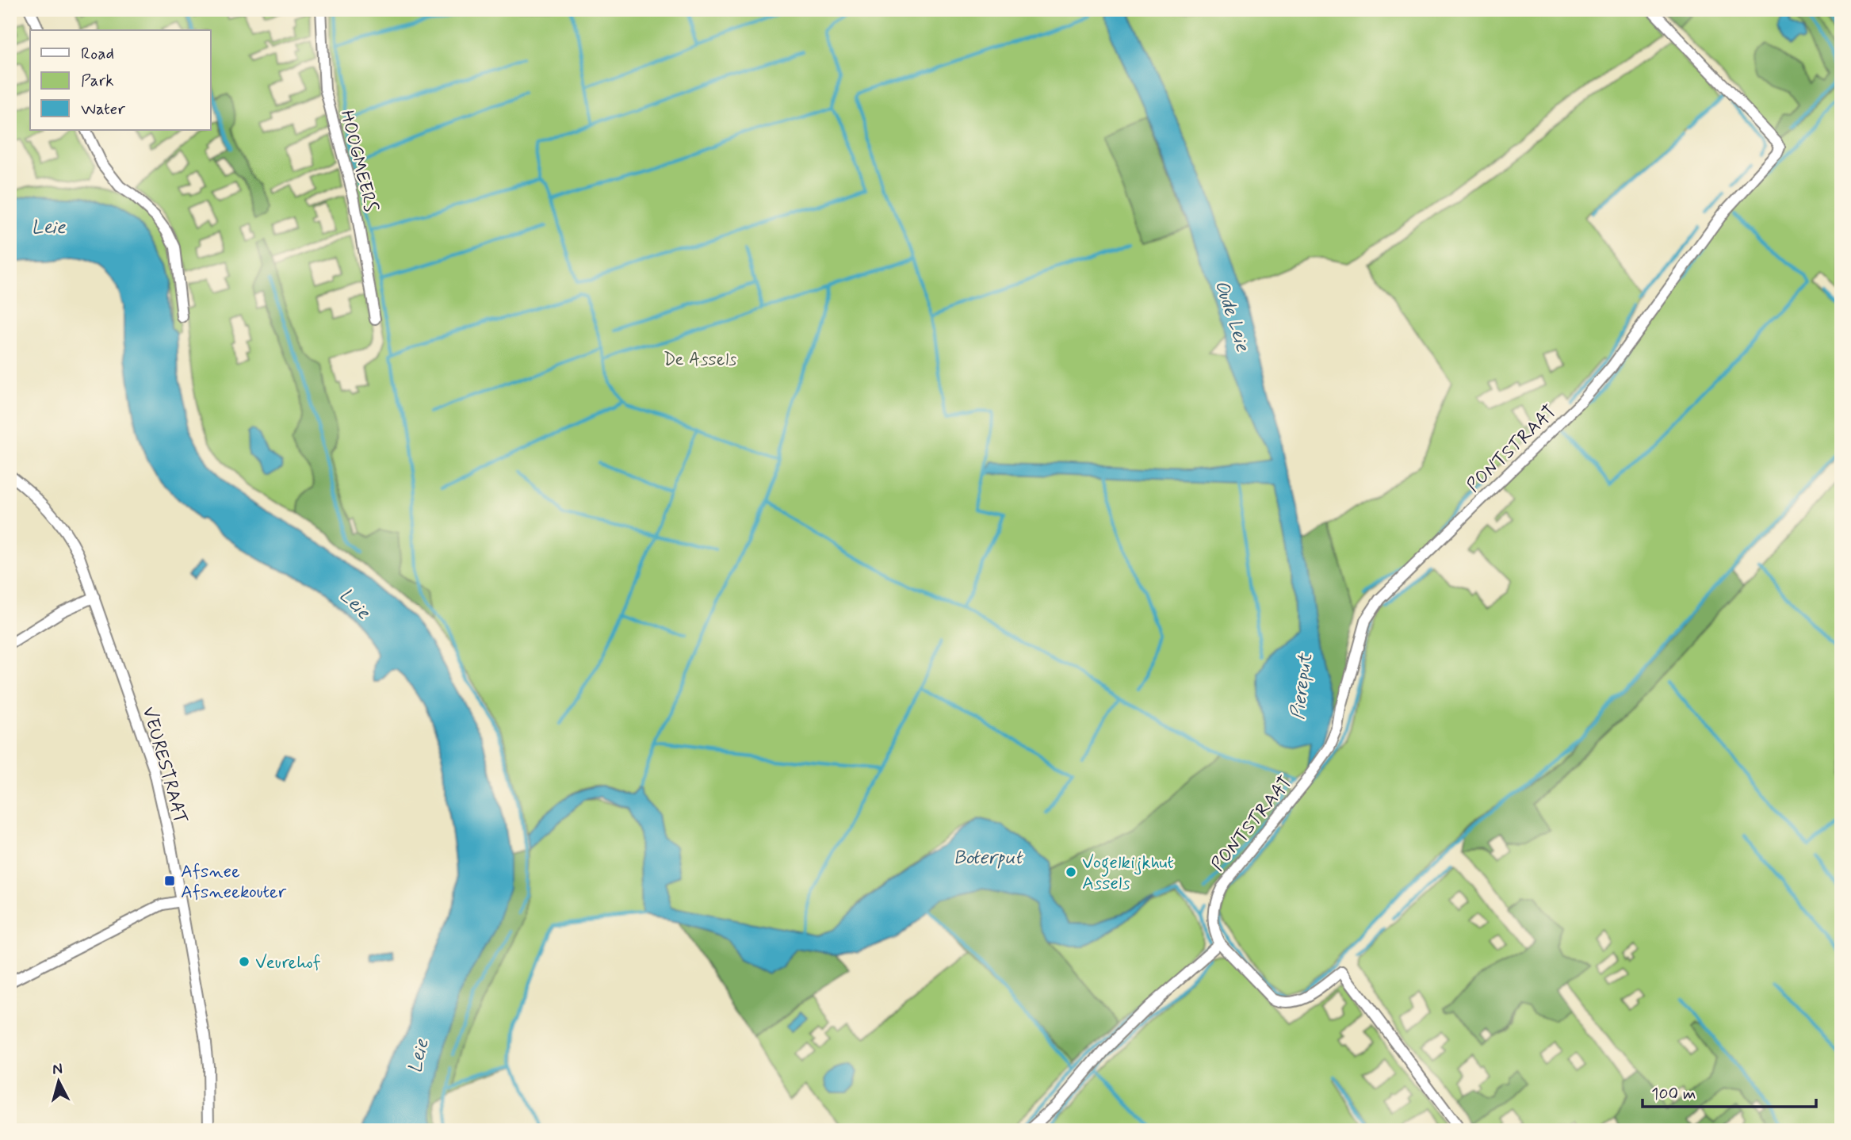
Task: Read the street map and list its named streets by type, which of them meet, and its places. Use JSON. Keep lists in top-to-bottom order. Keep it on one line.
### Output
{"streets":{"street":["HOOGMEERS","PONTSTRAAT","VEURESTRAAT"]},"water":["Leie","Oude Leie","Piereput","Boterput"],"parks":["De Assels"],"places":{"other":["Vogelkijkhut Assels","Veurehof"],"transit":["Afsnee Afsneekouter"]},"legend":["Road","Park","Water"],"scale_bar":"100 m","north":"top"}
